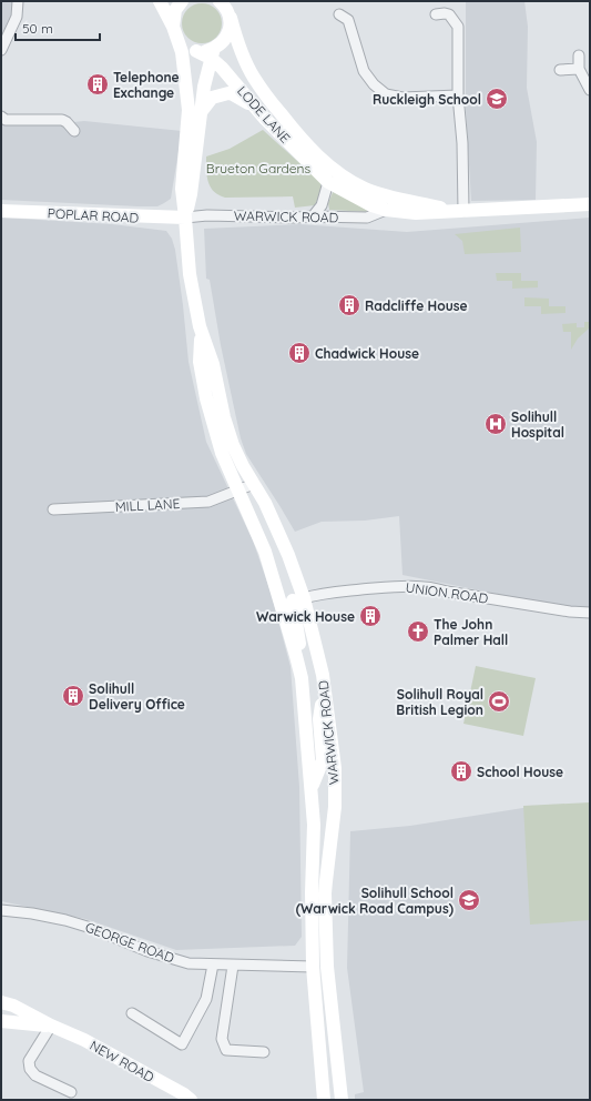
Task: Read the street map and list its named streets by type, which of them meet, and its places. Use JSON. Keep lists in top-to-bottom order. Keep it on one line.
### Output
{"streets":{"main road":["LODE LANE","POPLAR ROAD","WARWICK ROAD","NEW ROAD"],"street":["MILL LANE","UNION ROAD","GEORGE ROAD"]},"crossings":[["LODE LANE","WARWICK ROAD"],["POPLAR ROAD","WARWICK ROAD"],["WARWICK ROAD","MILL LANE"],["WARWICK ROAD","UNION ROAD"],["WARWICK ROAD","GEORGE ROAD"]],"parks":["Brueton Gardens"],"places":{"building":["Telephone Exchange","Radcliffe House","Chadwick House","Warwick House","Solihull Delivery Office","School House"],"school or university":["Ruckleigh School","Solihull School (Warwick Road Campus)"],"hospital":["Solihull Hospital"],"church":["The John Palmer Hall"],"sports":["Solihull Royal British Legion"]},"scale_bar":"50 m"}
